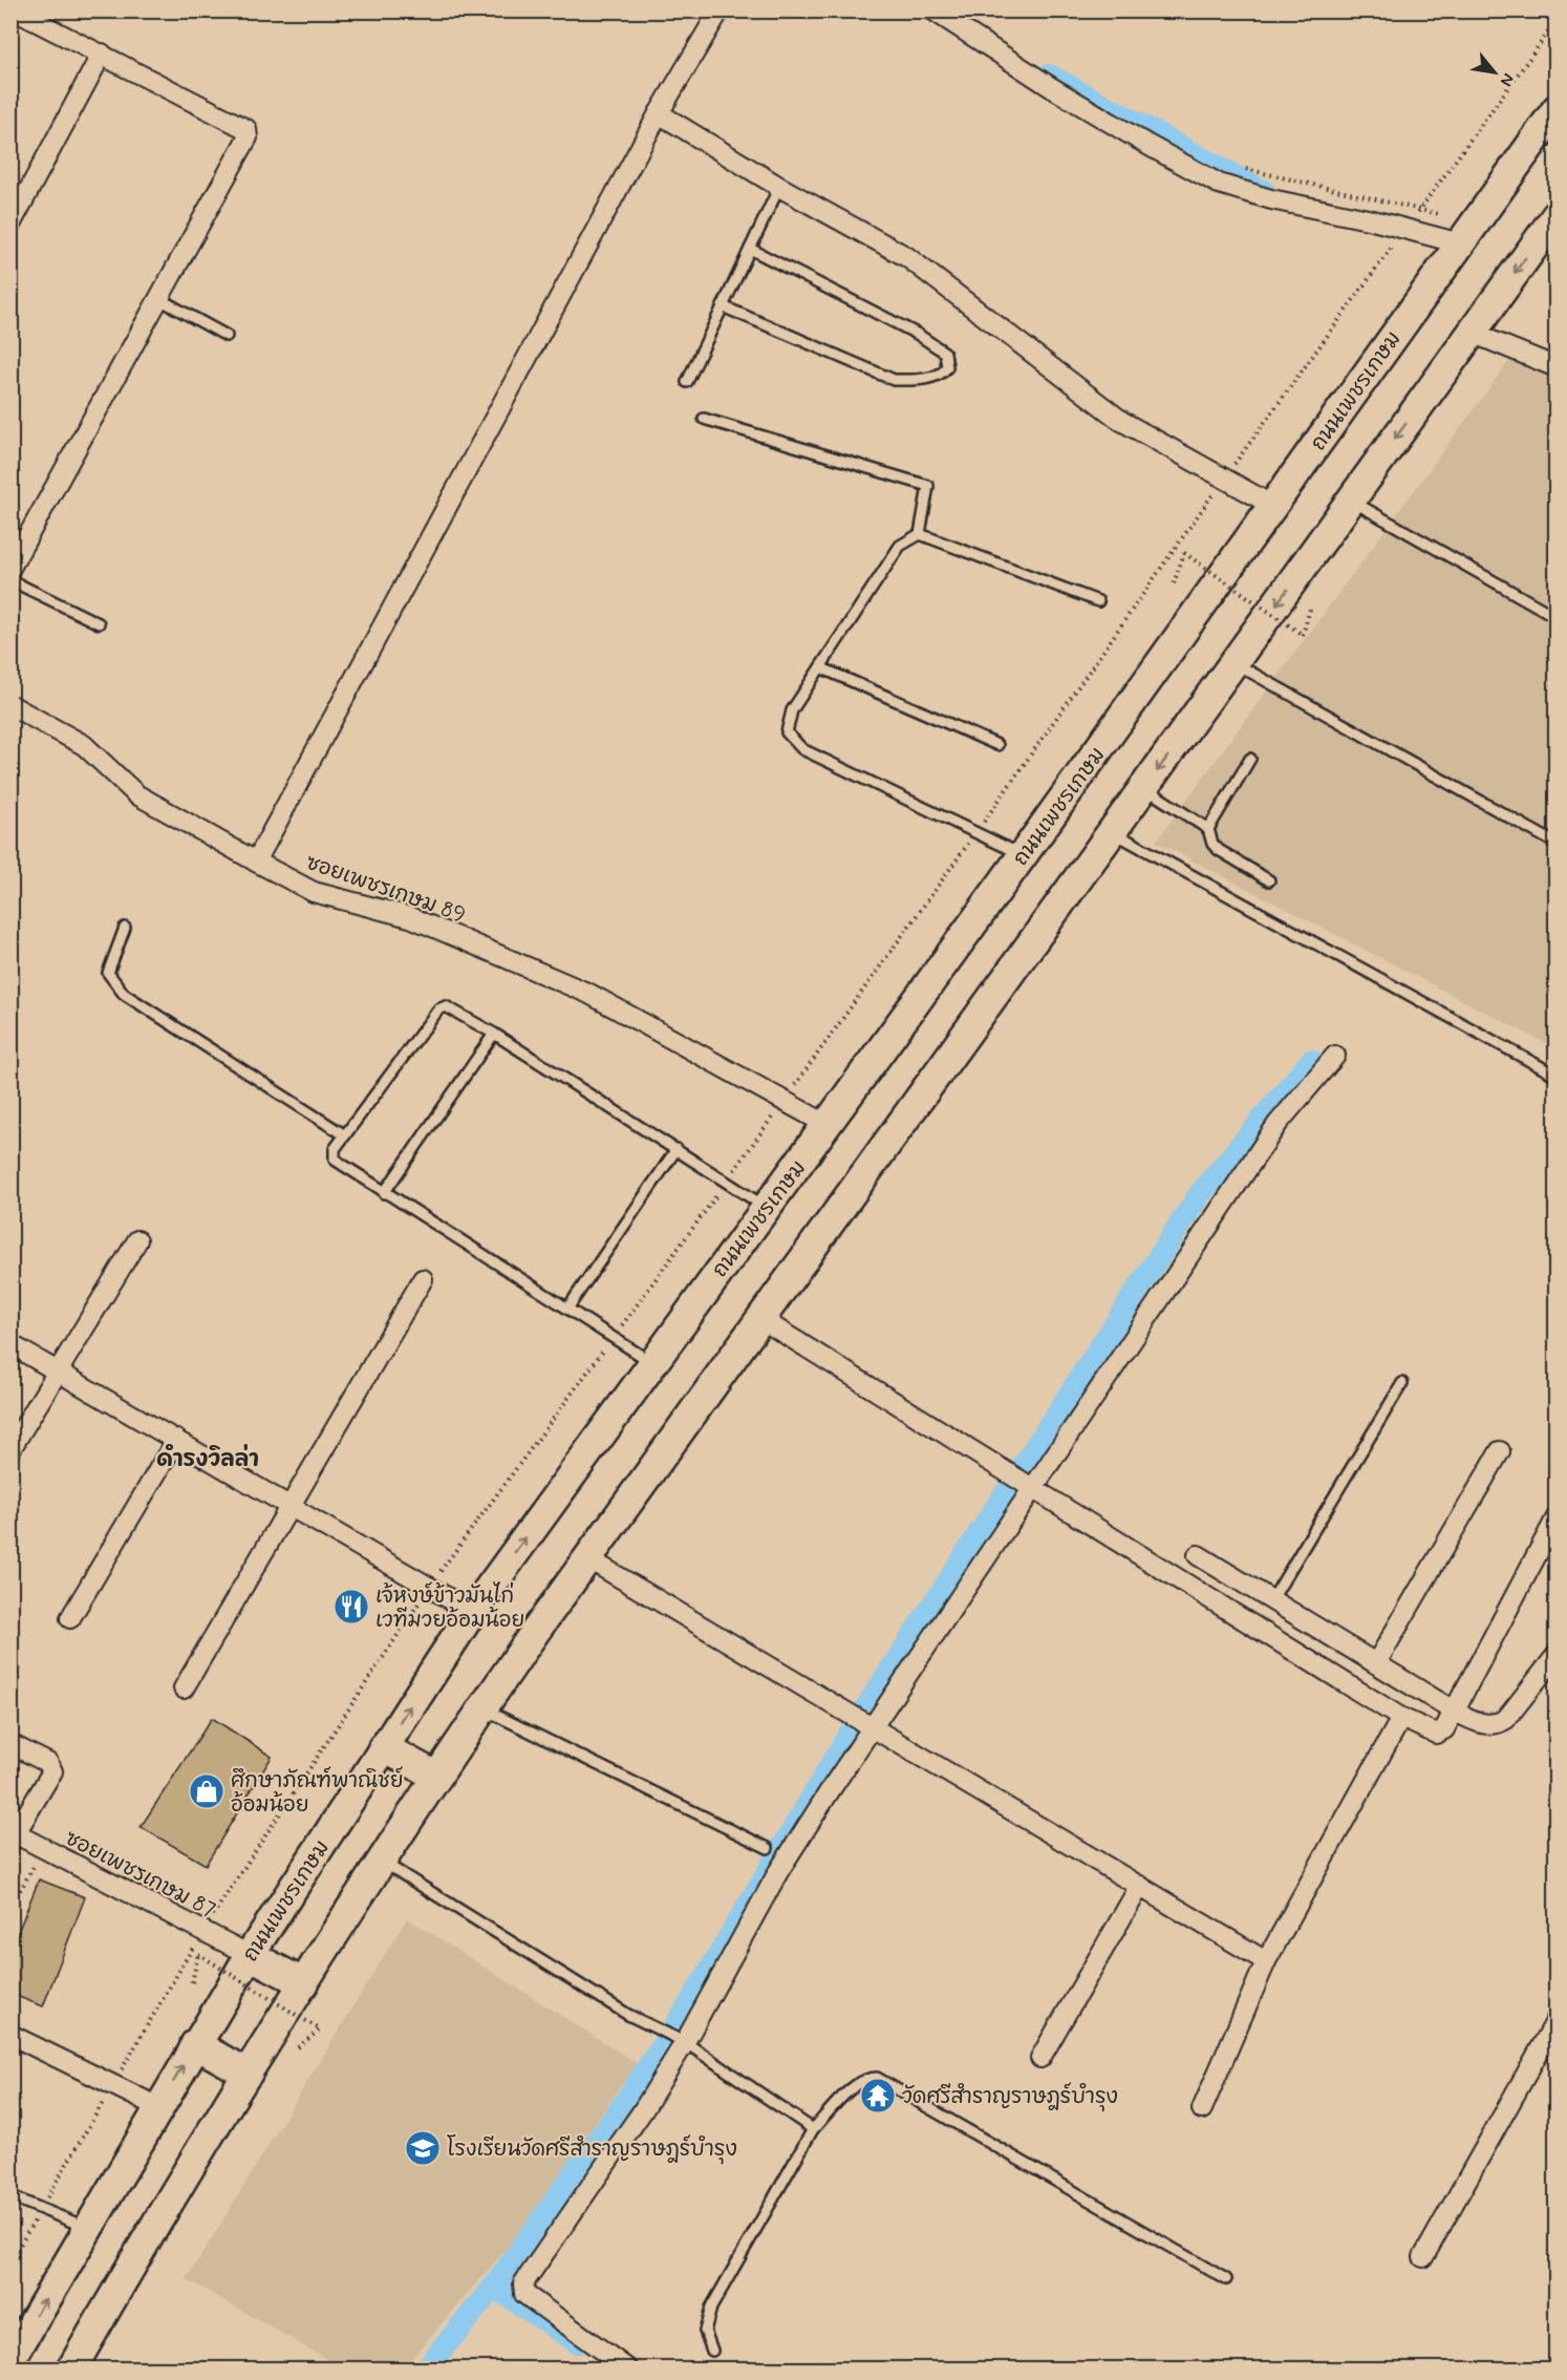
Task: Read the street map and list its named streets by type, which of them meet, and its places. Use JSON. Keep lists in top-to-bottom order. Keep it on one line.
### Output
{"streets":{"main road":["ถนนเพชรเกษม"],"street":["ซอยเพชรเกษม 89","ซอยเพชรเกษม 87"]},"crossings":[["ถนนเพชรเกษม","ซอยเพชรเกษม 89"],["ถนนเพชรเกษม","ซอยเพชรเกษม 87"]],"districts":["ดำรงวิลล่า"],"places":{"restaurant":["เจ้หงษ์ข้าวมันไก่ เวทีมวยอ้อมน้อย"],"shop":["ศึกษาภัณฑ์พาณิชย์ อ้อมน้อย"],"temple":["วัดศรีสําราญราษฎร์บํารุง"],"school or university":["โรงเรียนวัดศรีสําราญราษฎร์บํารุง"]},"north":"bottom right"}
